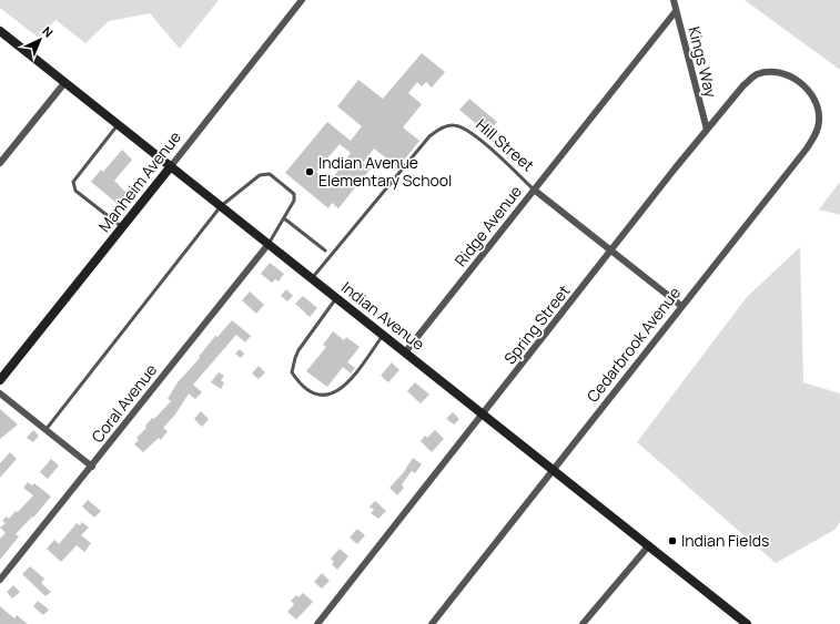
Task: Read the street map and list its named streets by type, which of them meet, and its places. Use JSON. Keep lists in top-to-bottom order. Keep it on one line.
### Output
{"streets":{"street":["Kings Way","Hill Street","Manheim Avenue","Ridge Avenue","Indian Avenue","Spring Street","Cedarbrook Avenue","Coral Avenue"]},"crossings":[["Kings Way","Ridge Avenue"],["Kings Way","Spring Street"],["Hill Street","Ridge Avenue"],["Hill Street","Indian Avenue"],["Hill Street","Spring Street"],["Hill Street","Cedarbrook Avenue"],["Manheim Avenue","Indian Avenue"],["Ridge Avenue","Indian Avenue"],["Indian Avenue","Spring Street"],["Indian Avenue","Cedarbrook Avenue"],["Indian Avenue","Coral Avenue"],["Spring Street","Cedarbrook Avenue"]],"places":["Indian Avenue Elementary School","Indian Fields"],"north":"top right"}
